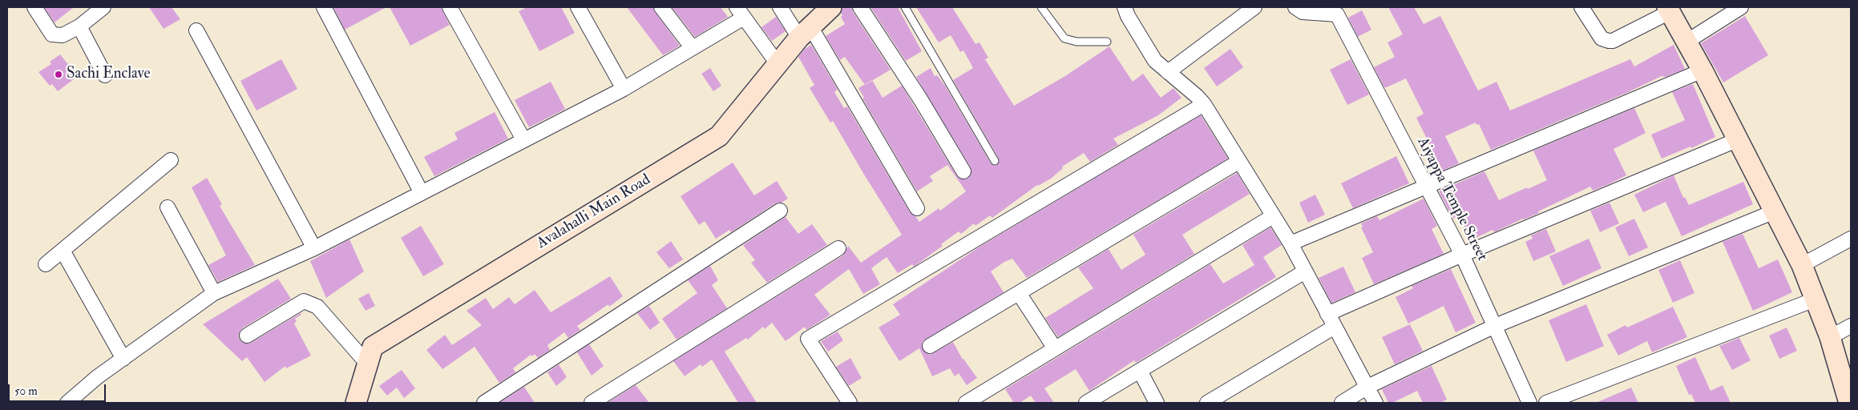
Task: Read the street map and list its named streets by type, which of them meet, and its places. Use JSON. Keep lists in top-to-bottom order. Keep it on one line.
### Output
{"streets":{"main road":["Avalahalli Main Road"],"street":["Aiyappa Temple Street"]},"places":["Sachi Enclave"],"scale_bar":"50 m"}
